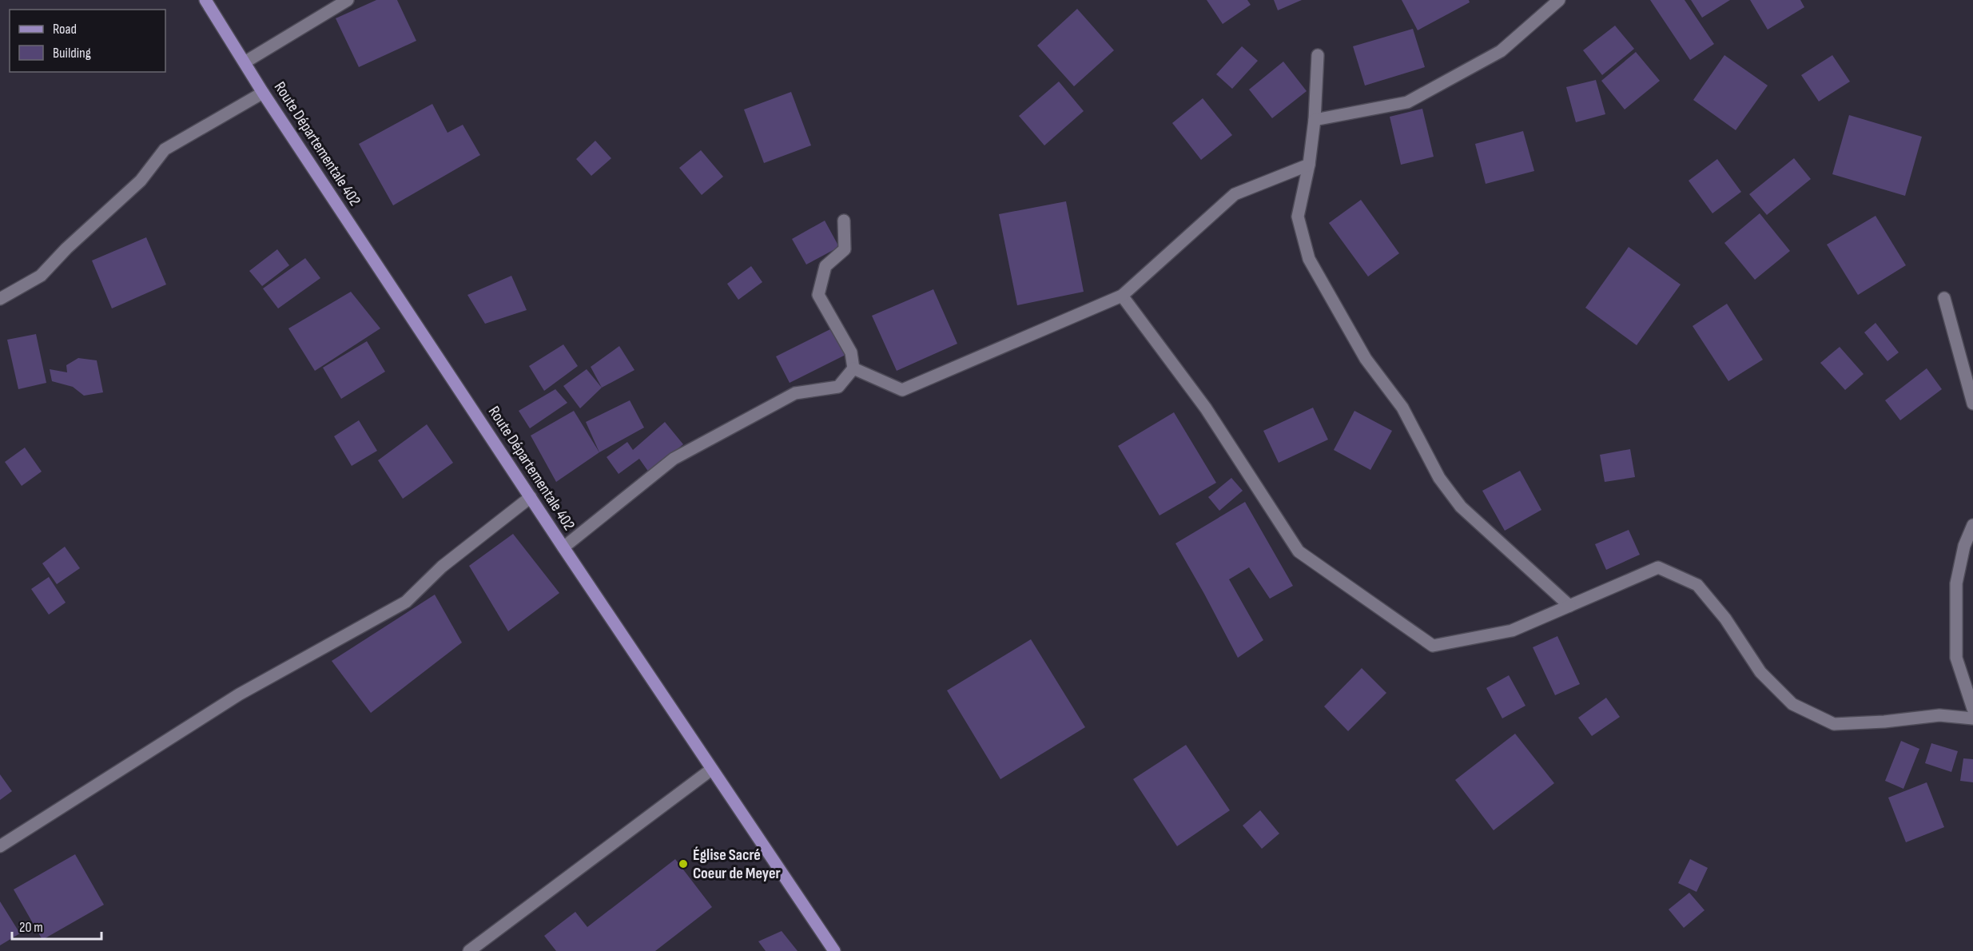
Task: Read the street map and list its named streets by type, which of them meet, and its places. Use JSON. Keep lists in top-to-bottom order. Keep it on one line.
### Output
{"streets":{"main road":["Route Départementale 402"]},"places":["Église Sacré Coeur de Meyer"],"legend":["Road","Building"],"scale_bar":"20 m"}
